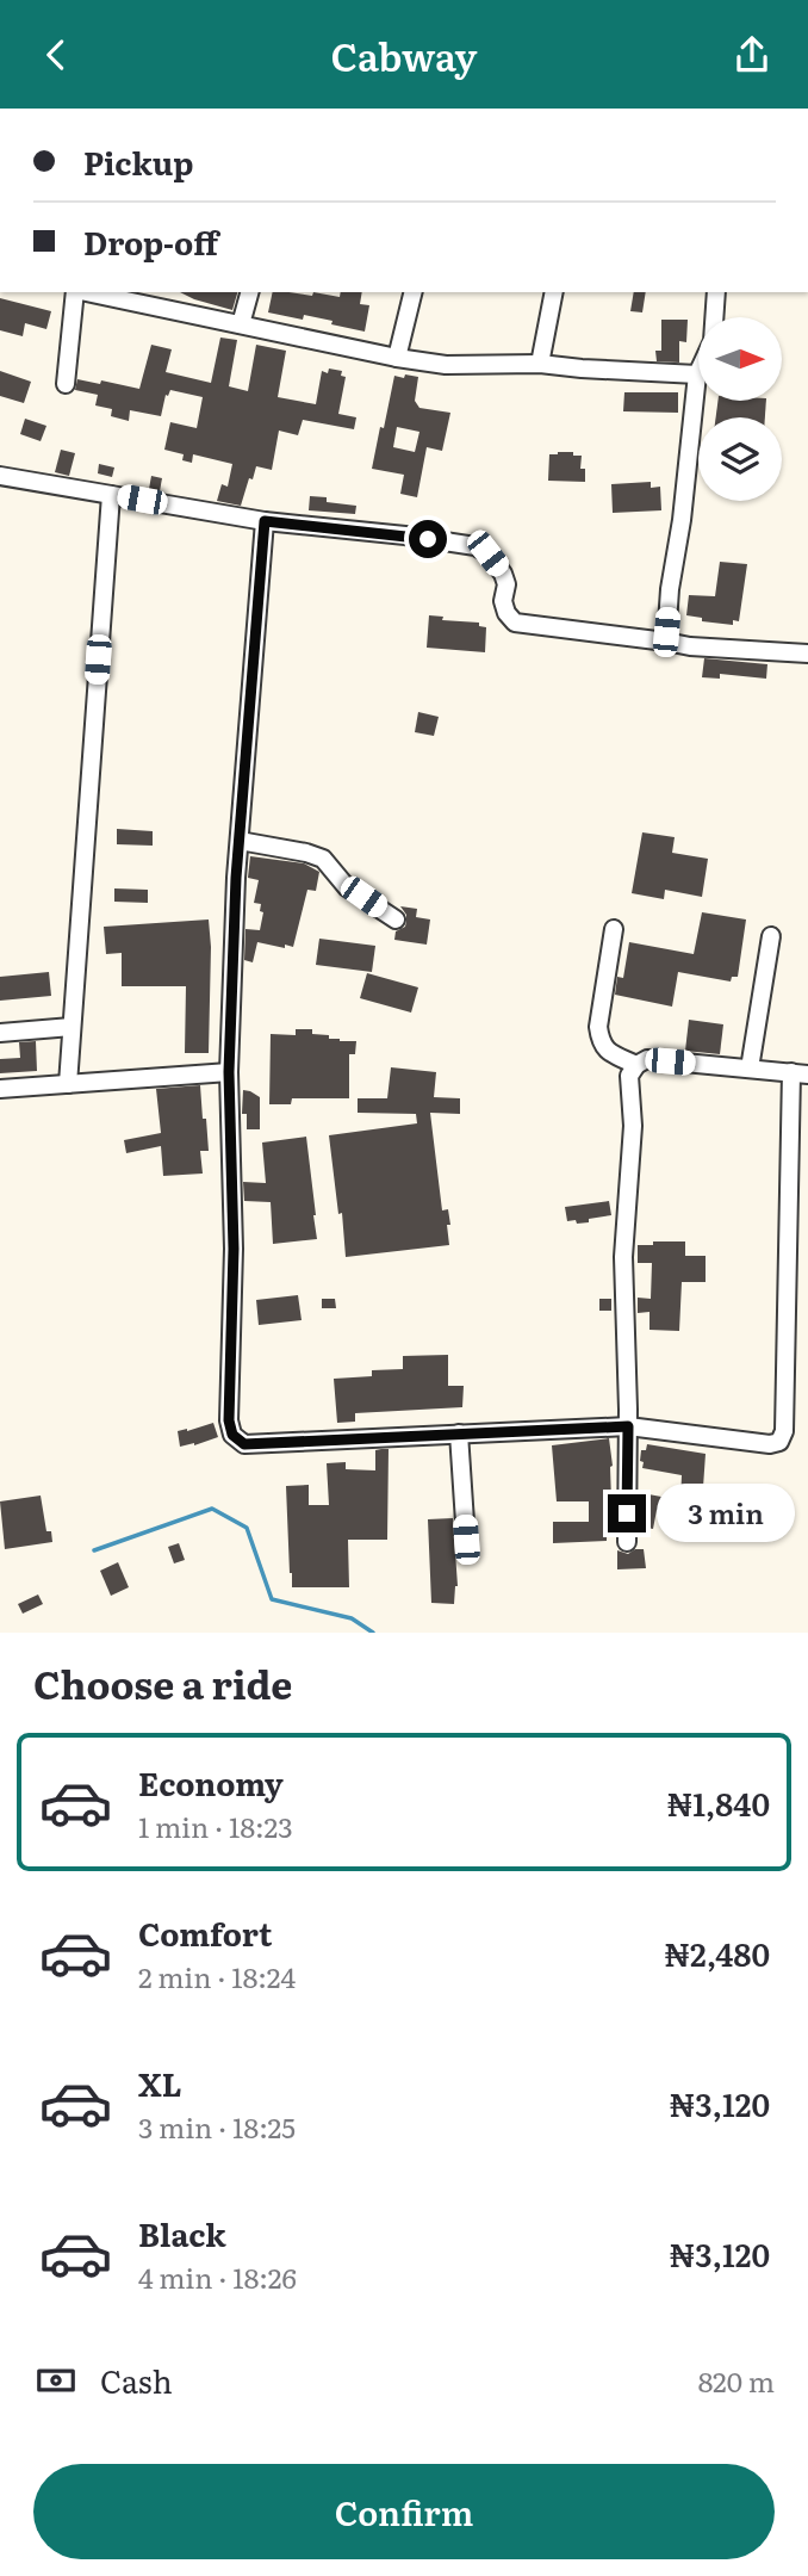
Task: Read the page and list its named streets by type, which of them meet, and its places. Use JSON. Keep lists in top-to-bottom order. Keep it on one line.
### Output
{"north":"right","page":{"header":"Cabway","banner":["Pickup","Drop-off"],"bubble":"3 min","heading":"Choose a ride","list":[{"name":"Economy","note":"1 min · 18:23","value":"₦1,840"},{"name":"Comfort","note":"2 min · 18:24","value":"₦2,480"},{"name":"XL","note":"3 min · 18:25","value":"₦3,120"},{"name":"Black","note":"4 min · 18:26","value":"₦3,120"}],"pay":["Cash","820 m"],"buttons":"Confirm"}}
